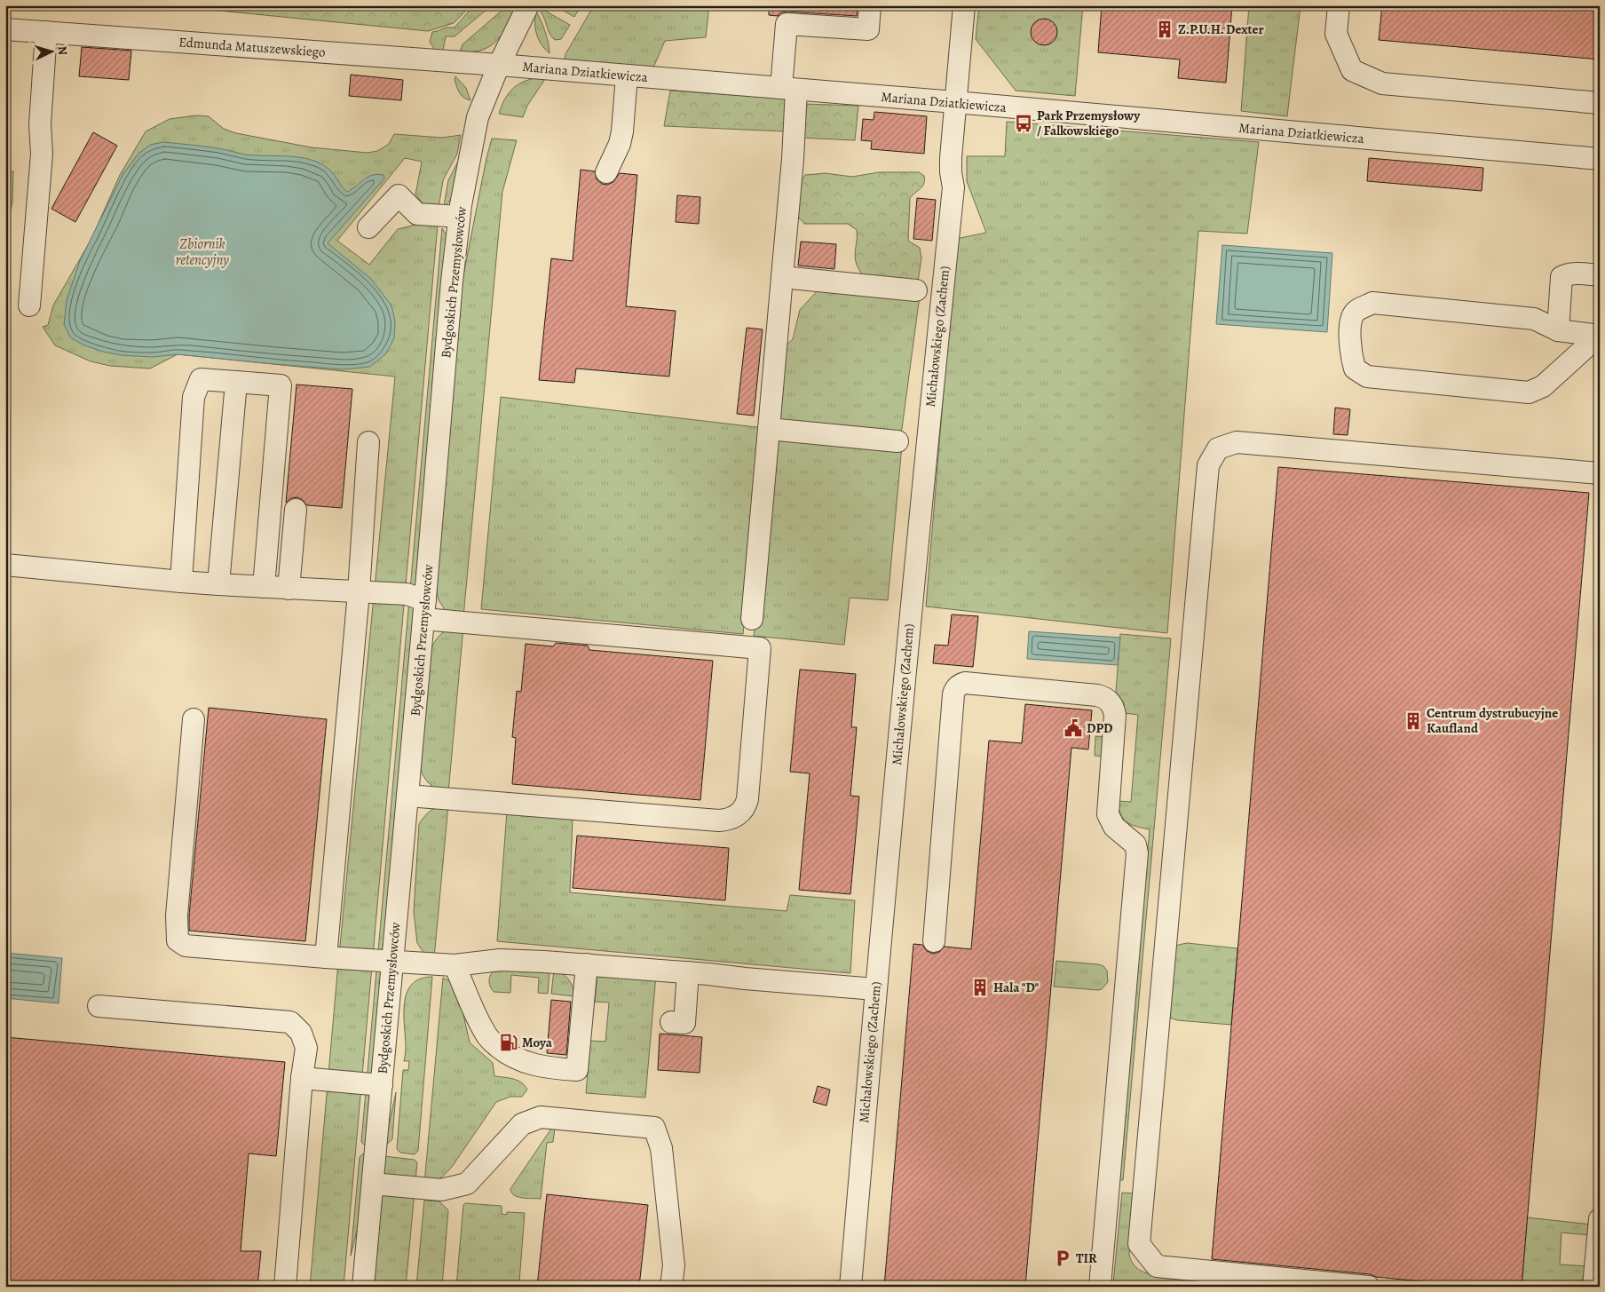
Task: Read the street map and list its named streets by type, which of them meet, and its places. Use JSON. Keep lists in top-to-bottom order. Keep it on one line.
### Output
{"streets":{"street":["Edmunda Matuszewskiego","Mariana Dziatkiewicza","Bydgoskich Przemysłowców","Michałowskiego (Zachem)"]},"crossings":[["Edmunda Matuszewskiego","Mariana Dziatkiewicza"],["Edmunda Matuszewskiego","Bydgoskich Przemysłowców"],["Mariana Dziatkiewicza","Bydgoskich Przemysłowców"],["Mariana Dziatkiewicza","Michałowskiego (Zachem)"]],"water":["Zbiornik retencyjny"],"places":{"building":["Z.P.U.H. Dexter","Centrum dystrubucyjne Kaufland","Hala \"D\""],"bus stop":["Park Przemysłowy / Falkowskiego"],"public building":["DPD"],"fuel station":["Moya"],"parking":["TIR"]},"north":"right"}
